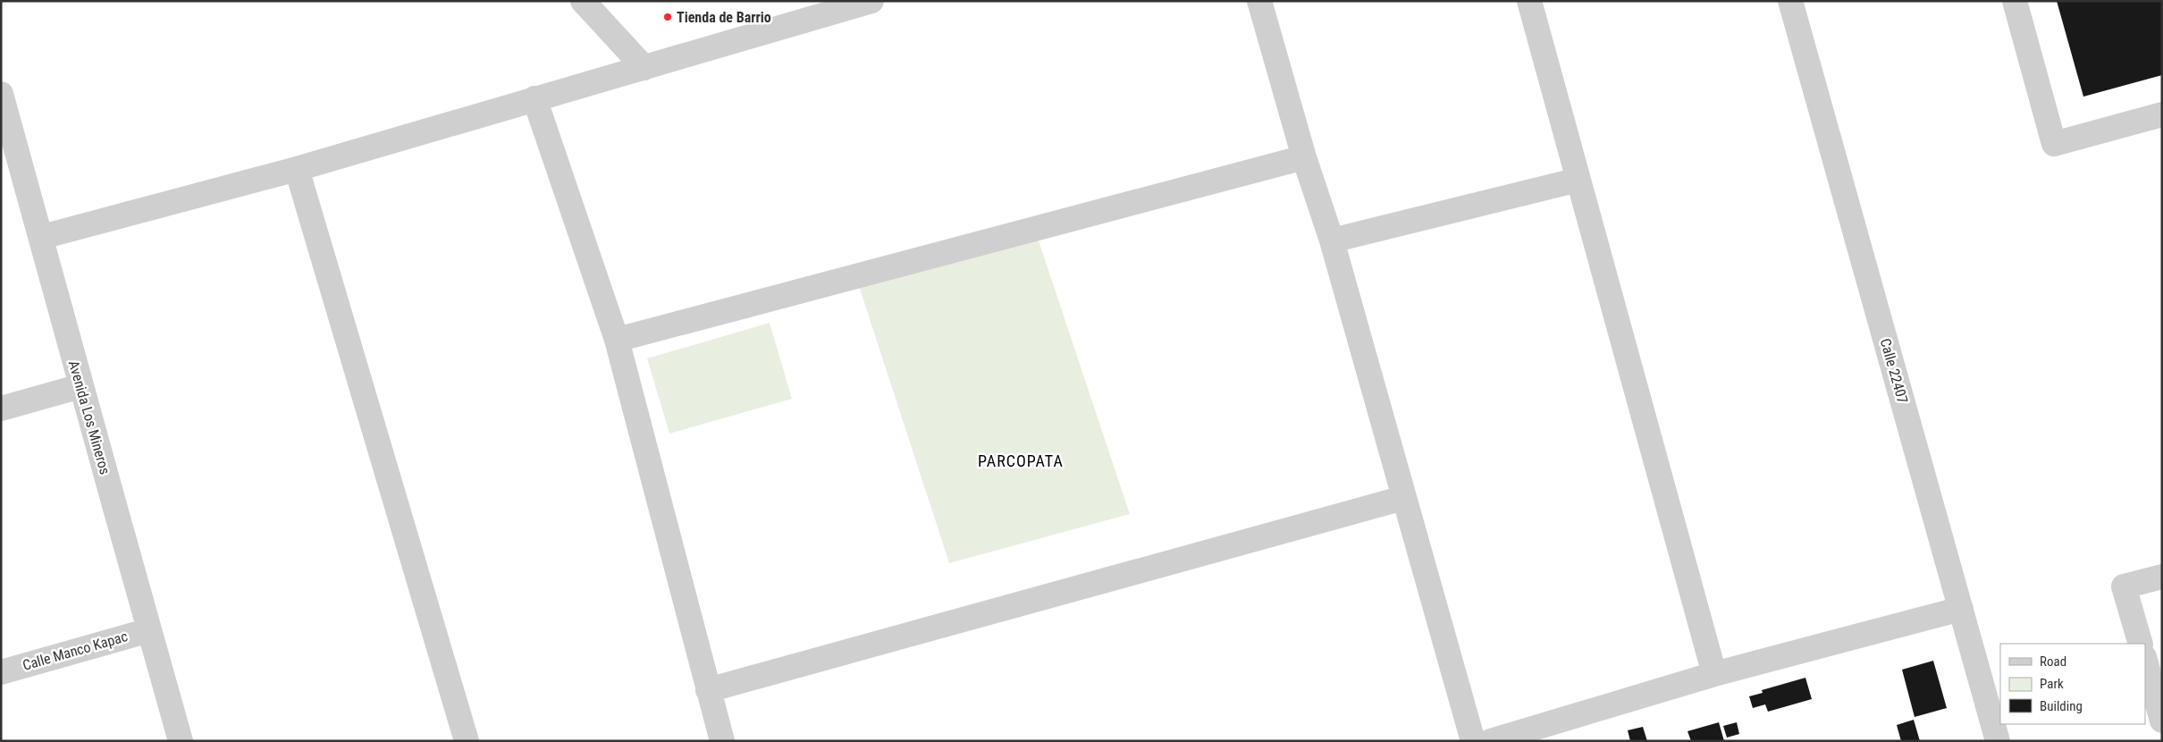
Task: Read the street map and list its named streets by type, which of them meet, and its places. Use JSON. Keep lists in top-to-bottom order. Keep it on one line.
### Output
{"streets":{"street":["Calle 22407","Avenida Los Mineros","Calle Manco Kapac"]},"crossings":[["Avenida Los Mineros","Calle Manco Kapac"]],"districts":["PARCOPATA"],"places":["Tienda de Barrio"],"legend":["Road","Park","Building"]}
